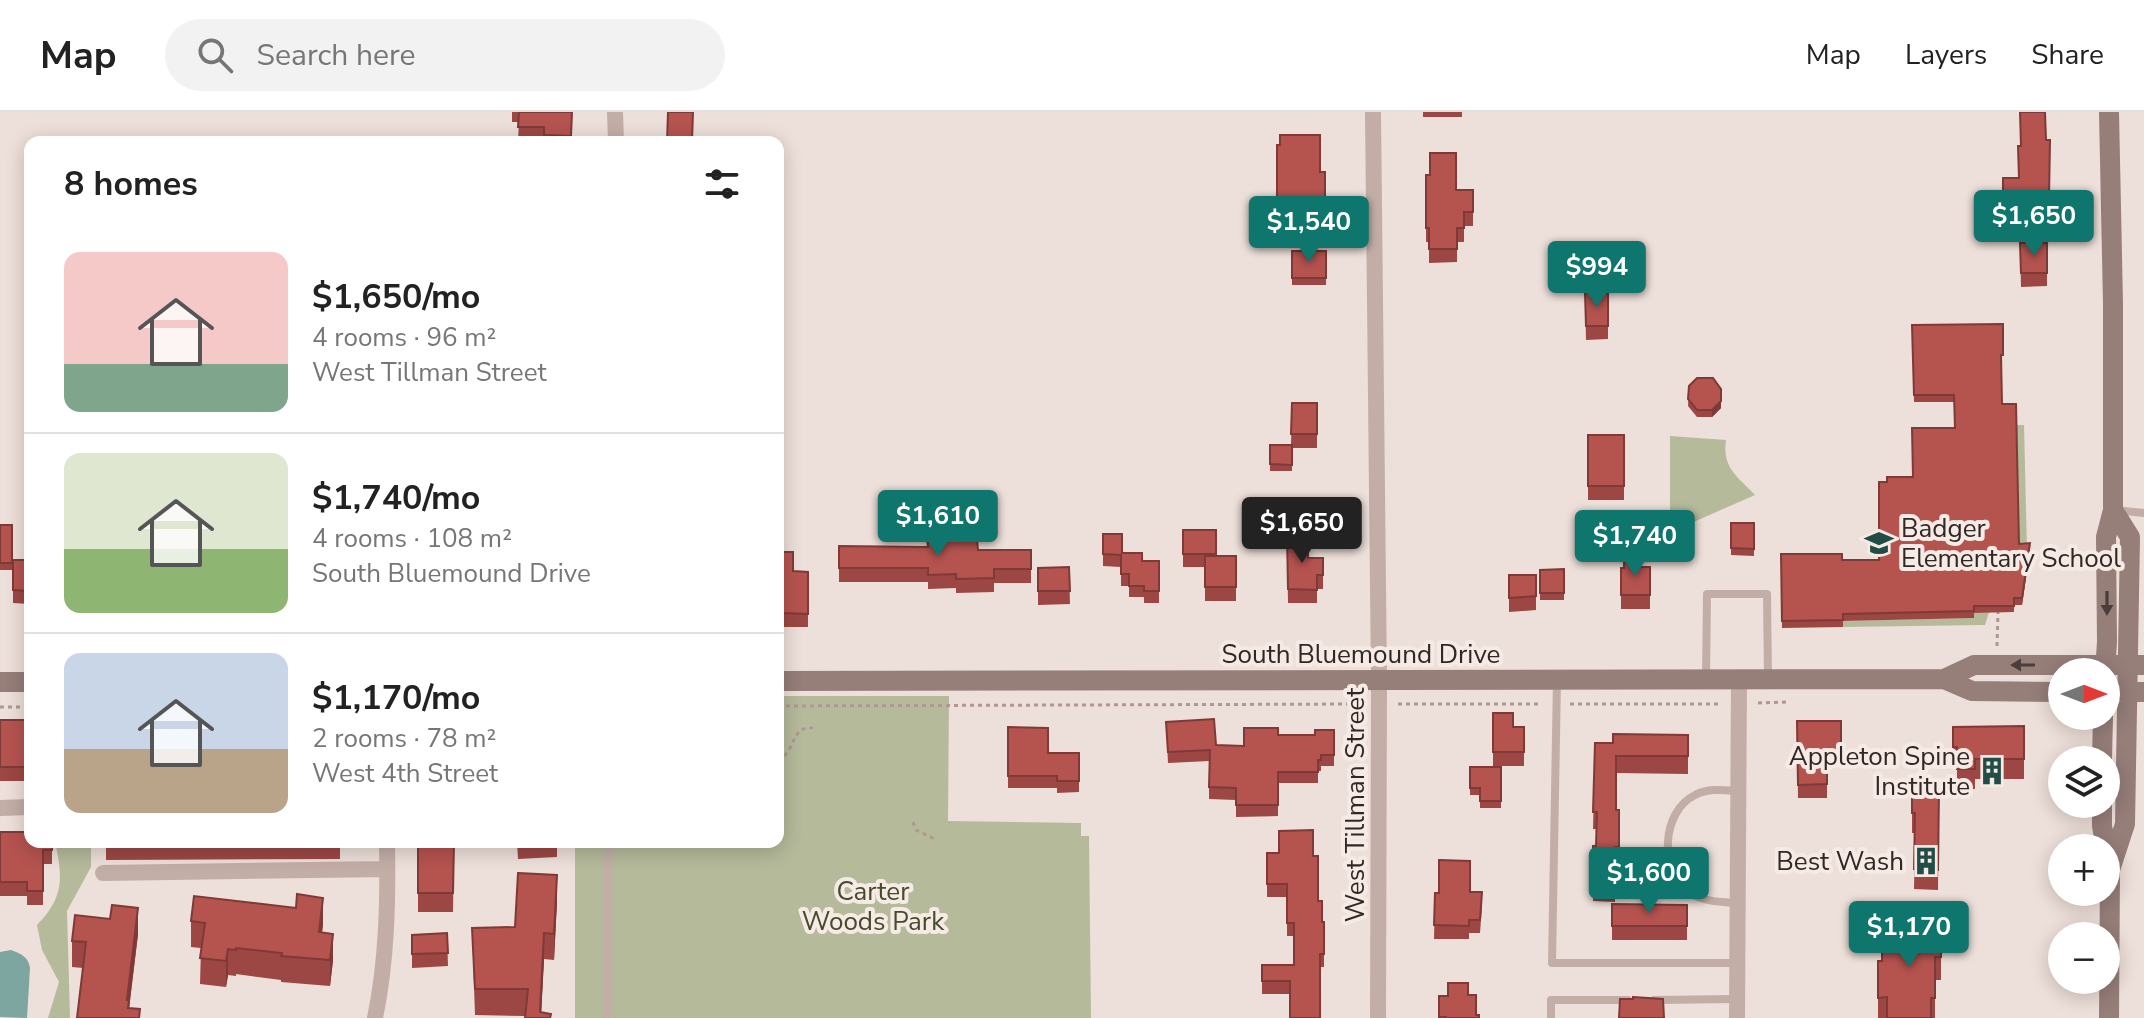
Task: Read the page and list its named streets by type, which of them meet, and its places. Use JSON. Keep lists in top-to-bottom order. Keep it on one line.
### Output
{"streets":{"main road":["South Bluemound Drive"],"street":["West Tillman Street"]},"crossings":[["South Bluemound Drive","West Tillman Street"]],"parks":["Carter Woods Park"],"places":{"school or university":["Badger Elementary School"],"building":["Appleton Spine Institute","Best Wash"]},"north":"right","page":{"header":"Map","search":"Search here","nav":["Map","Layers","Share"],"heading":"8 homes","price":["$1,650","$1,540","$994","$1,610","$1,650","$1,740","$1,600","$1,170"],"list":[{"name":"$1,650/mo","note":"4 rooms · 96 m² · West Tillman Street"},{"name":"$1,740/mo","note":"4 rooms · 108 m² · South Bluemound Drive"},{"name":"$1,170/mo","note":"2 rooms · 78 m² · West 4th Street"}],"map_buttons":["+","−"]}}
